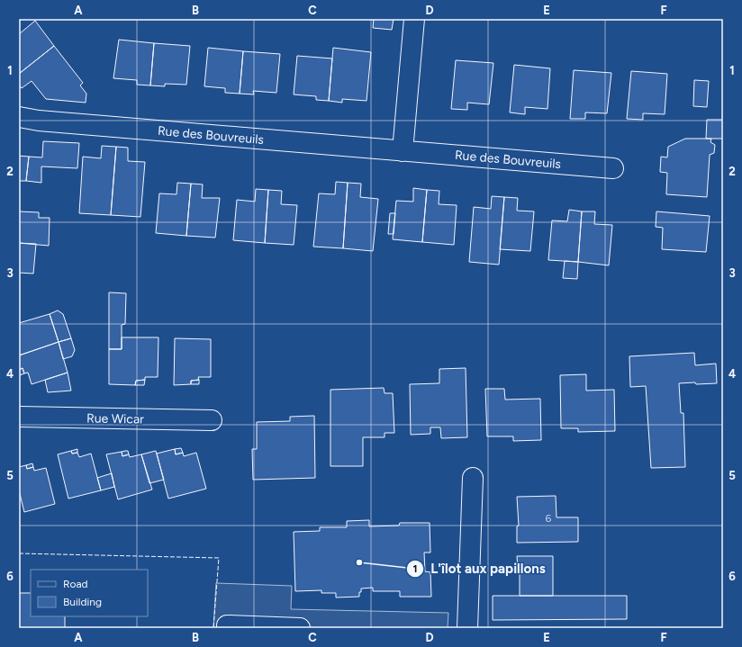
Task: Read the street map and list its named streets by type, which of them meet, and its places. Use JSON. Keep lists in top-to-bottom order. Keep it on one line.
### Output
{"streets":{"street":["Rue des Bouvreuils","Rue Wicar"]},"places":["L'îlot aux papillons"],"house_numbers":["6"],"legend":["Road","Building"],"grid":{"columns":["A","B","C","D","E","F"],"rows":["1","2","3","4","5","6"]}}
